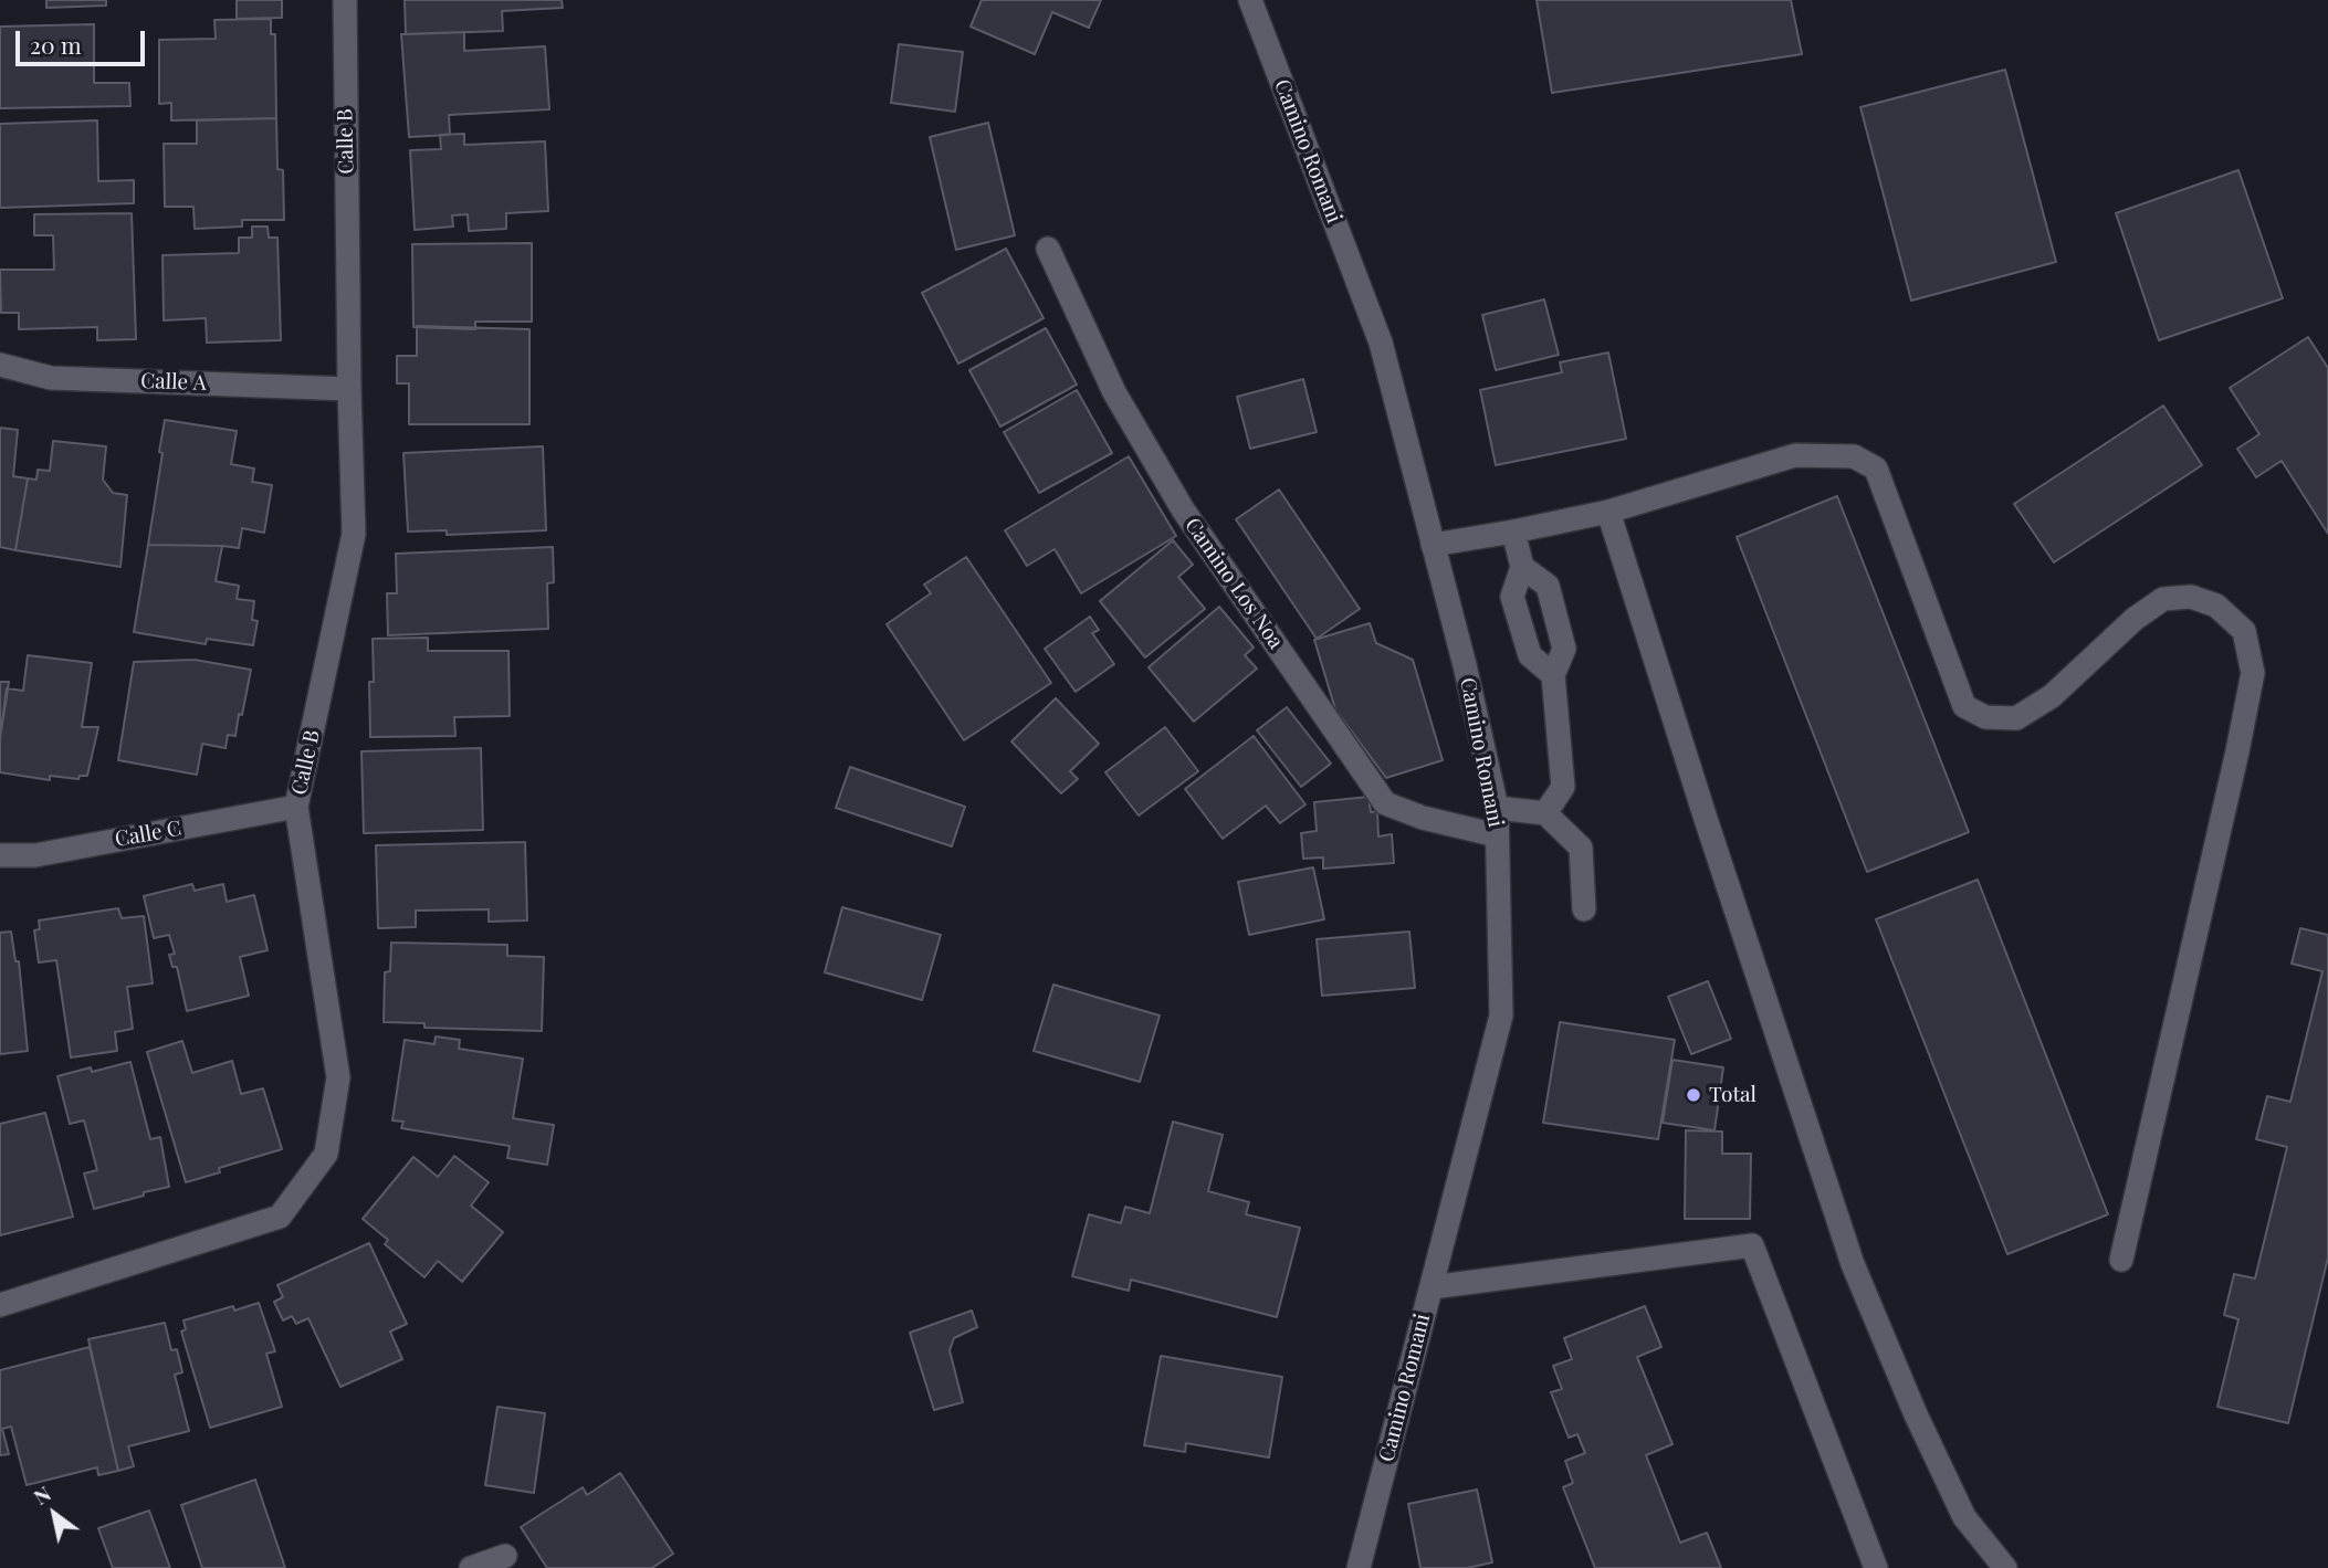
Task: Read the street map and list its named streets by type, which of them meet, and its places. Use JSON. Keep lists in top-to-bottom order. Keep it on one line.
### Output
{"streets":{"street":["Calle B","Camino Romani","Calle A","Camino Los Noa","Calle C"]},"crossings":[["Calle B","Calle A"],["Calle B","Calle C"],["Camino Romani","Camino Los Noa"]],"places":["Total"],"scale_bar":"20 m","north":"top left"}
